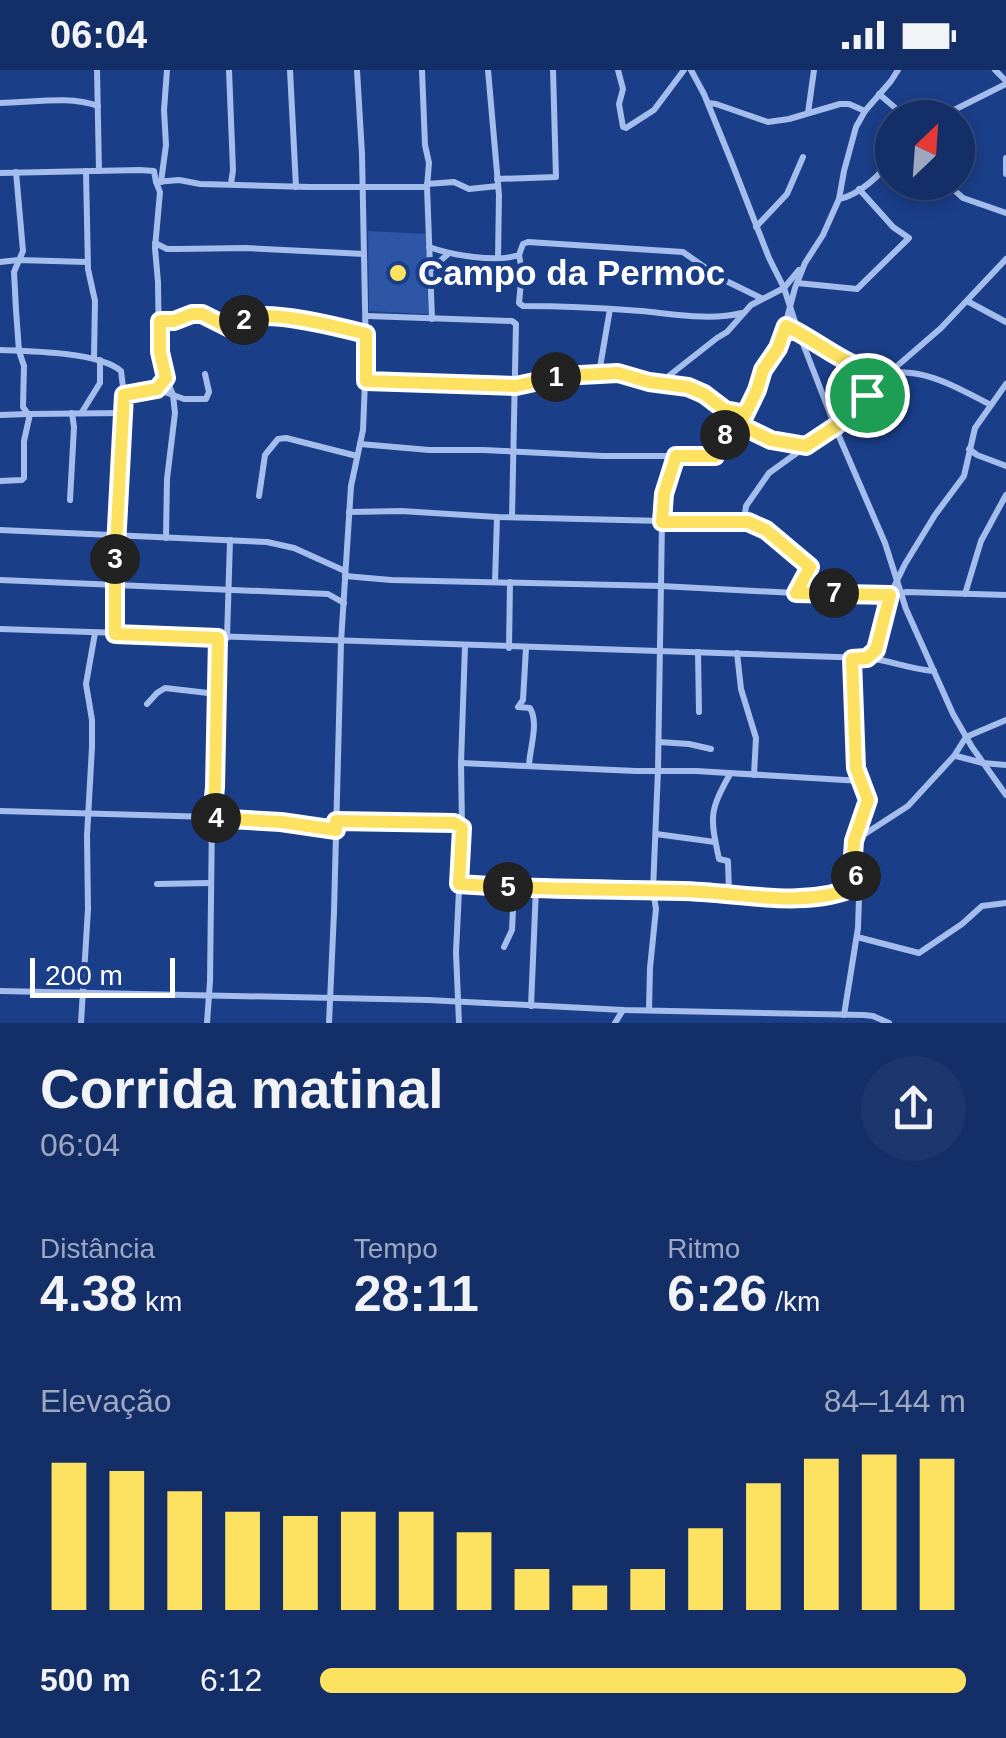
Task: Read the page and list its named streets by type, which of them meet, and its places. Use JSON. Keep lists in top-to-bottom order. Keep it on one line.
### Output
{"places":["Campo da Permoc"],"scale_bar":"200 m","north":"top right","page":{"status":"06:04","pins":["2","1","8","3","7","4","6","5"],"scale":"200 m","heading":["Corrida matinal","06:04"],"stats":[["Distância","4.38 km"],["Tempo","28:11"],["Ritmo","6:26 /km"]],"chart":["Elevação","84–144 m"],"list":[{"name":"500 m","note":"6:12"}]}}
